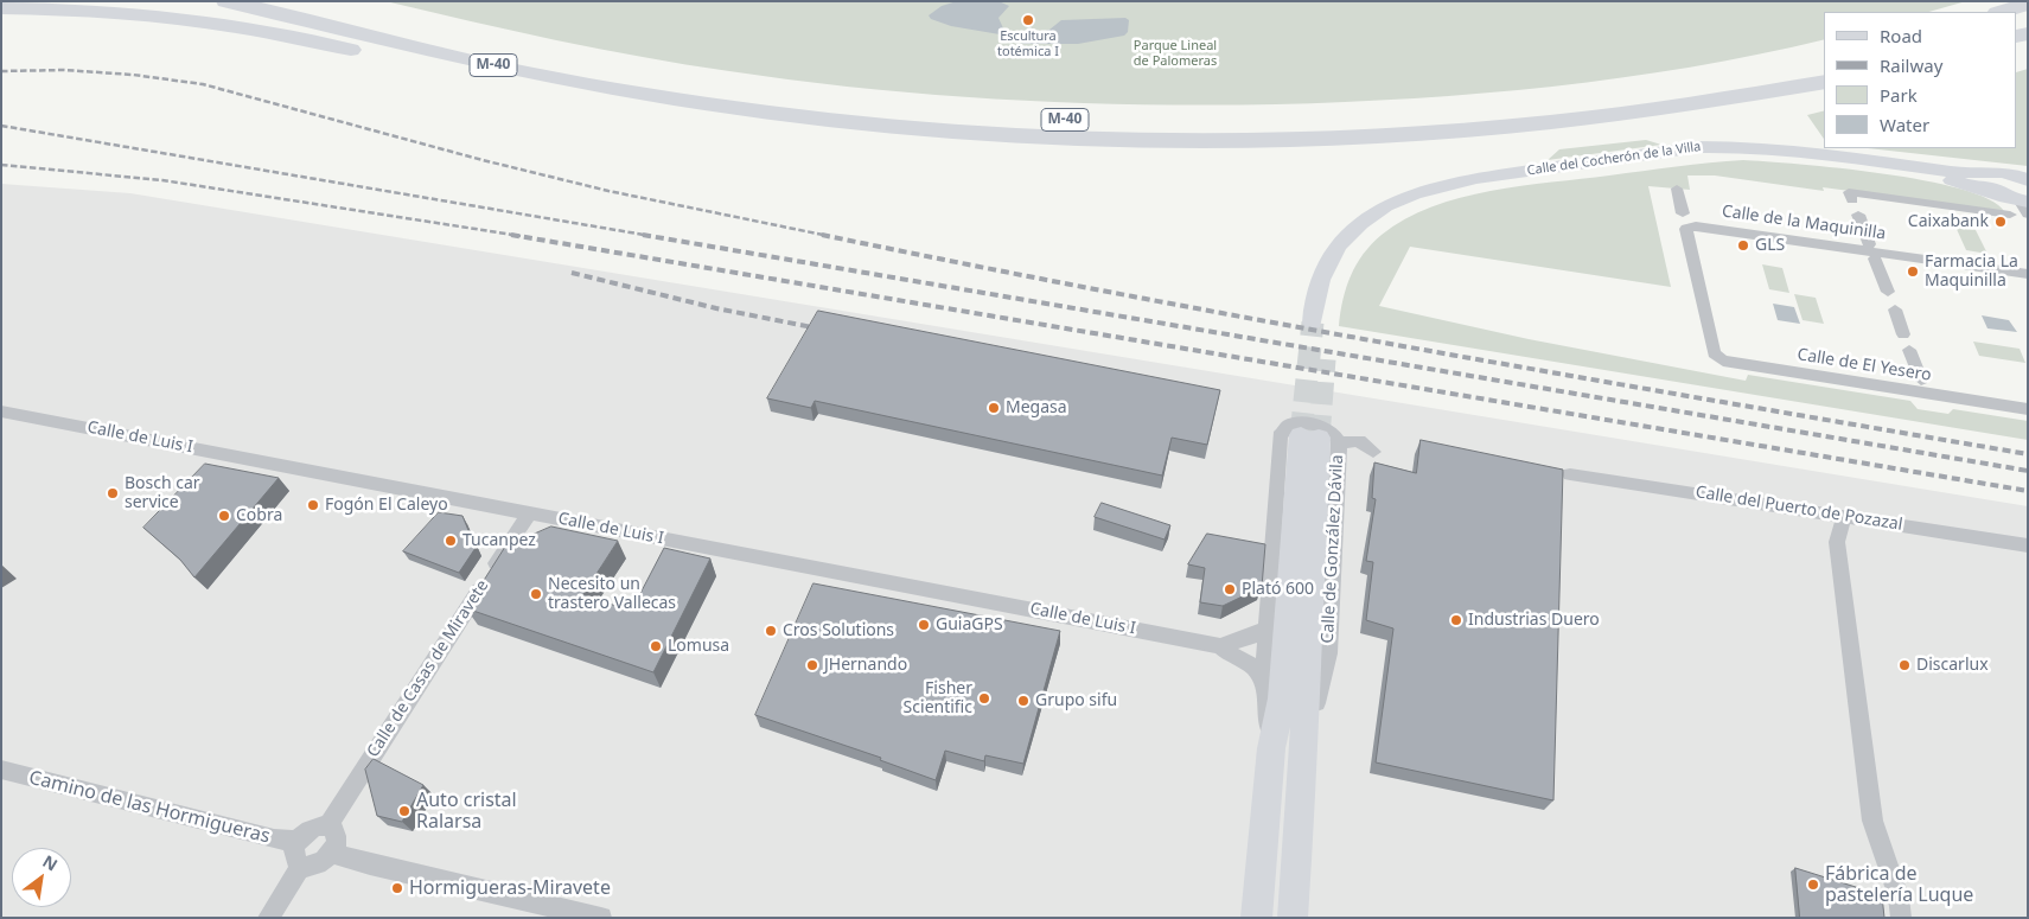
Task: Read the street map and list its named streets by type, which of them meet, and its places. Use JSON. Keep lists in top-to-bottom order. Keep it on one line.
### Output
{"streets":{"highway":["M-40"],"street":["Calle del Cocherón de la Villa","Calle de la Maquinilla","Calle de El Yesero","Calle de Luis I","Calle del Puerto de Pozazal","Calle de González Dávila","Calle de Casas de Miravete","Camino de las Hormigueras"]},"crossings":[["Calle de la Maquinilla","Calle de El Yesero"],["Calle de Luis I","Calle de González Dávila"],["Calle de Luis I","Calle de Casas de Miravete"],["Calle de Casas de Miravete","Camino de las Hormigueras"]],"parks":["Parque Lineal de Palomeras"],"places":["Escultura totémica I","Caixabank","GLS","Farmacia La Maquinilla","Megasa","Bosch car service","Fogón El Caleyo","Cobra","Tucanpez","Plató 600","Necesito un trastero Vallecas","Industrias Duero","GuiaGPS","Cros Solutions","Lomusa","JHernando","Discarlux","Fisher Scientific","Grupo sifu","Auto cristal Ralarsa","Fábrica de pastelería Luque","Hormigueras-Miravete"],"legend":["Road","Railway","Park","Water"],"north":"top right"}
